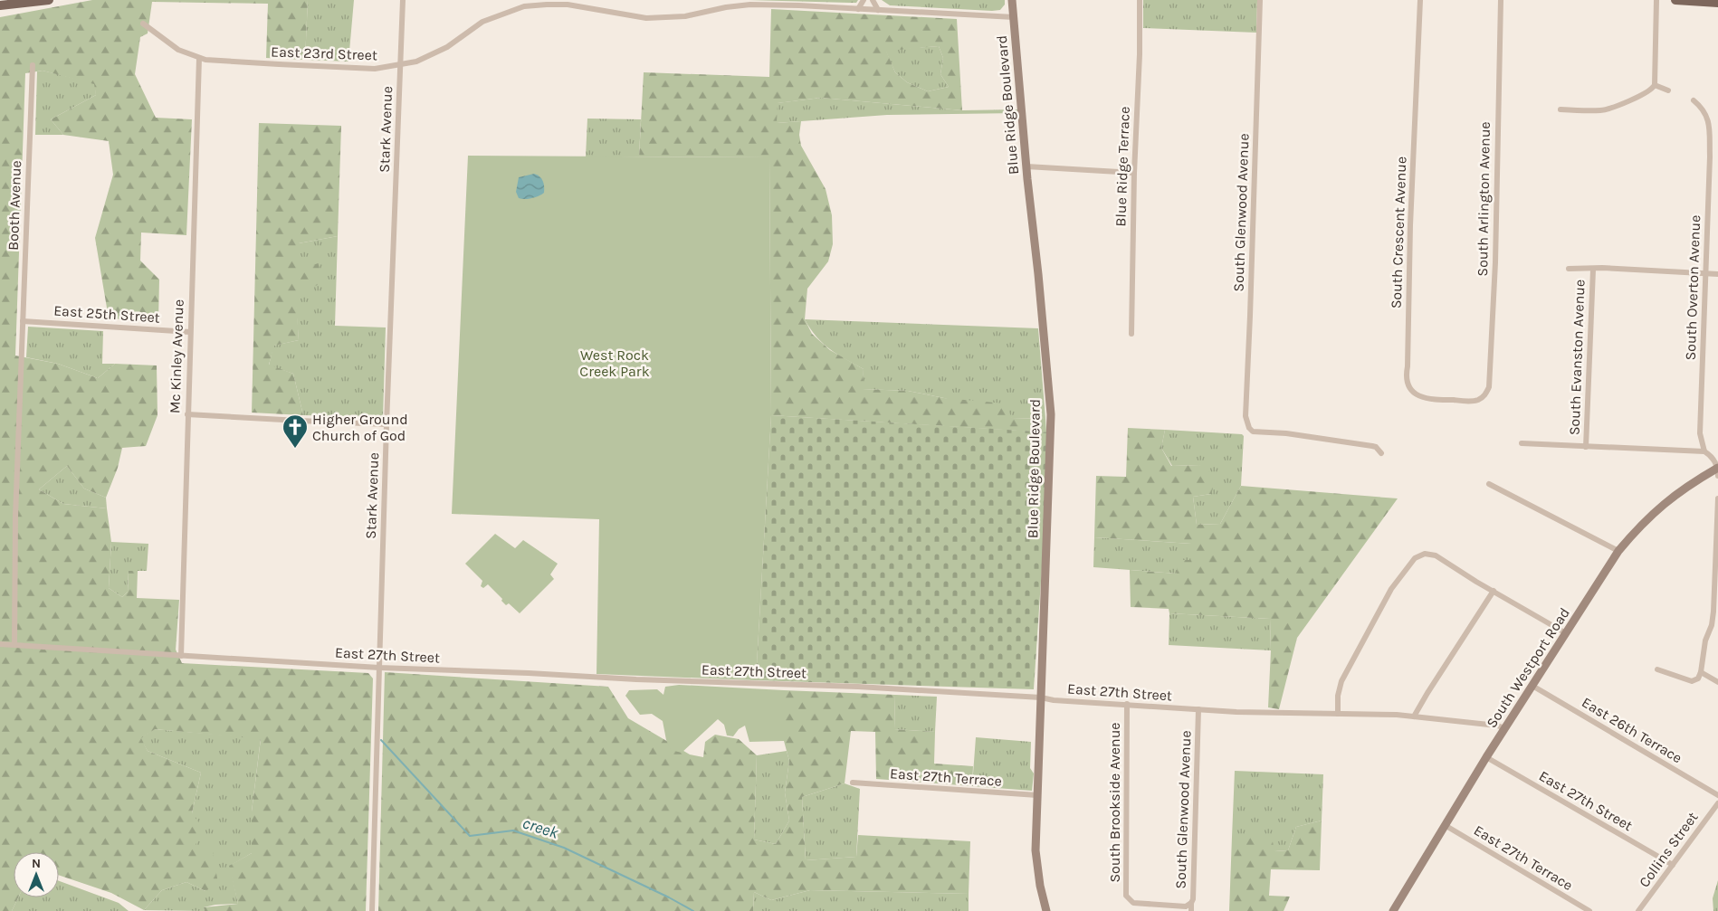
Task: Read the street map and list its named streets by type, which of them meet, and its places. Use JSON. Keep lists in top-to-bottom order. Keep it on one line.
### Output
{"streets":{"main road":["Blue Ridge Boulevard","South Westport Road"],"street":["East 23rd Street","Stark Avenue","Blue Ridge Terrace","South Arlington Avenue","Booth Avenue","South Glenwood Avenue","South Crescent Avenue","South Overton Avenue","East 25th Street","Mc Kinley Avenue","South Evanston Avenue","East 27th Street","East 26th Terrace","East 27th Terrace","South Brookside Avenue","Collins Street"]},"crossings":[["East 23rd Street","Blue Ridge Boulevard"],["East 23rd Street","Stark Avenue"],["East 23rd Street","Mc Kinley Avenue"],["Blue Ridge Boulevard","East 27th Street"],["Blue Ridge Boulevard","East 27th Terrace"],["Stark Avenue","East 27th Street"],["South Arlington Avenue","South Crescent Avenue"],["Booth Avenue","East 25th Street"],["Booth Avenue","East 27th Street"],["South Glenwood Avenue","East 27th Street"],["South Glenwood Avenue","South Brookside Avenue"],["South Overton Avenue","South Westport Road"],["East 25th Street","Mc Kinley Avenue"],["Mc Kinley Avenue","East 27th Street"],["East 27th Street","South Westport Road"],["East 27th Street","South Brookside Avenue"],["East 27th Street","Collins Street"],["South Westport Road","East 26th Terrace"],["South Westport Road","East 27th Terrace"]],"water":["creek"],"parks":["West Rock Creek Park"],"places":{"church":["Higher Ground Church of God"]},"north":"top"}
